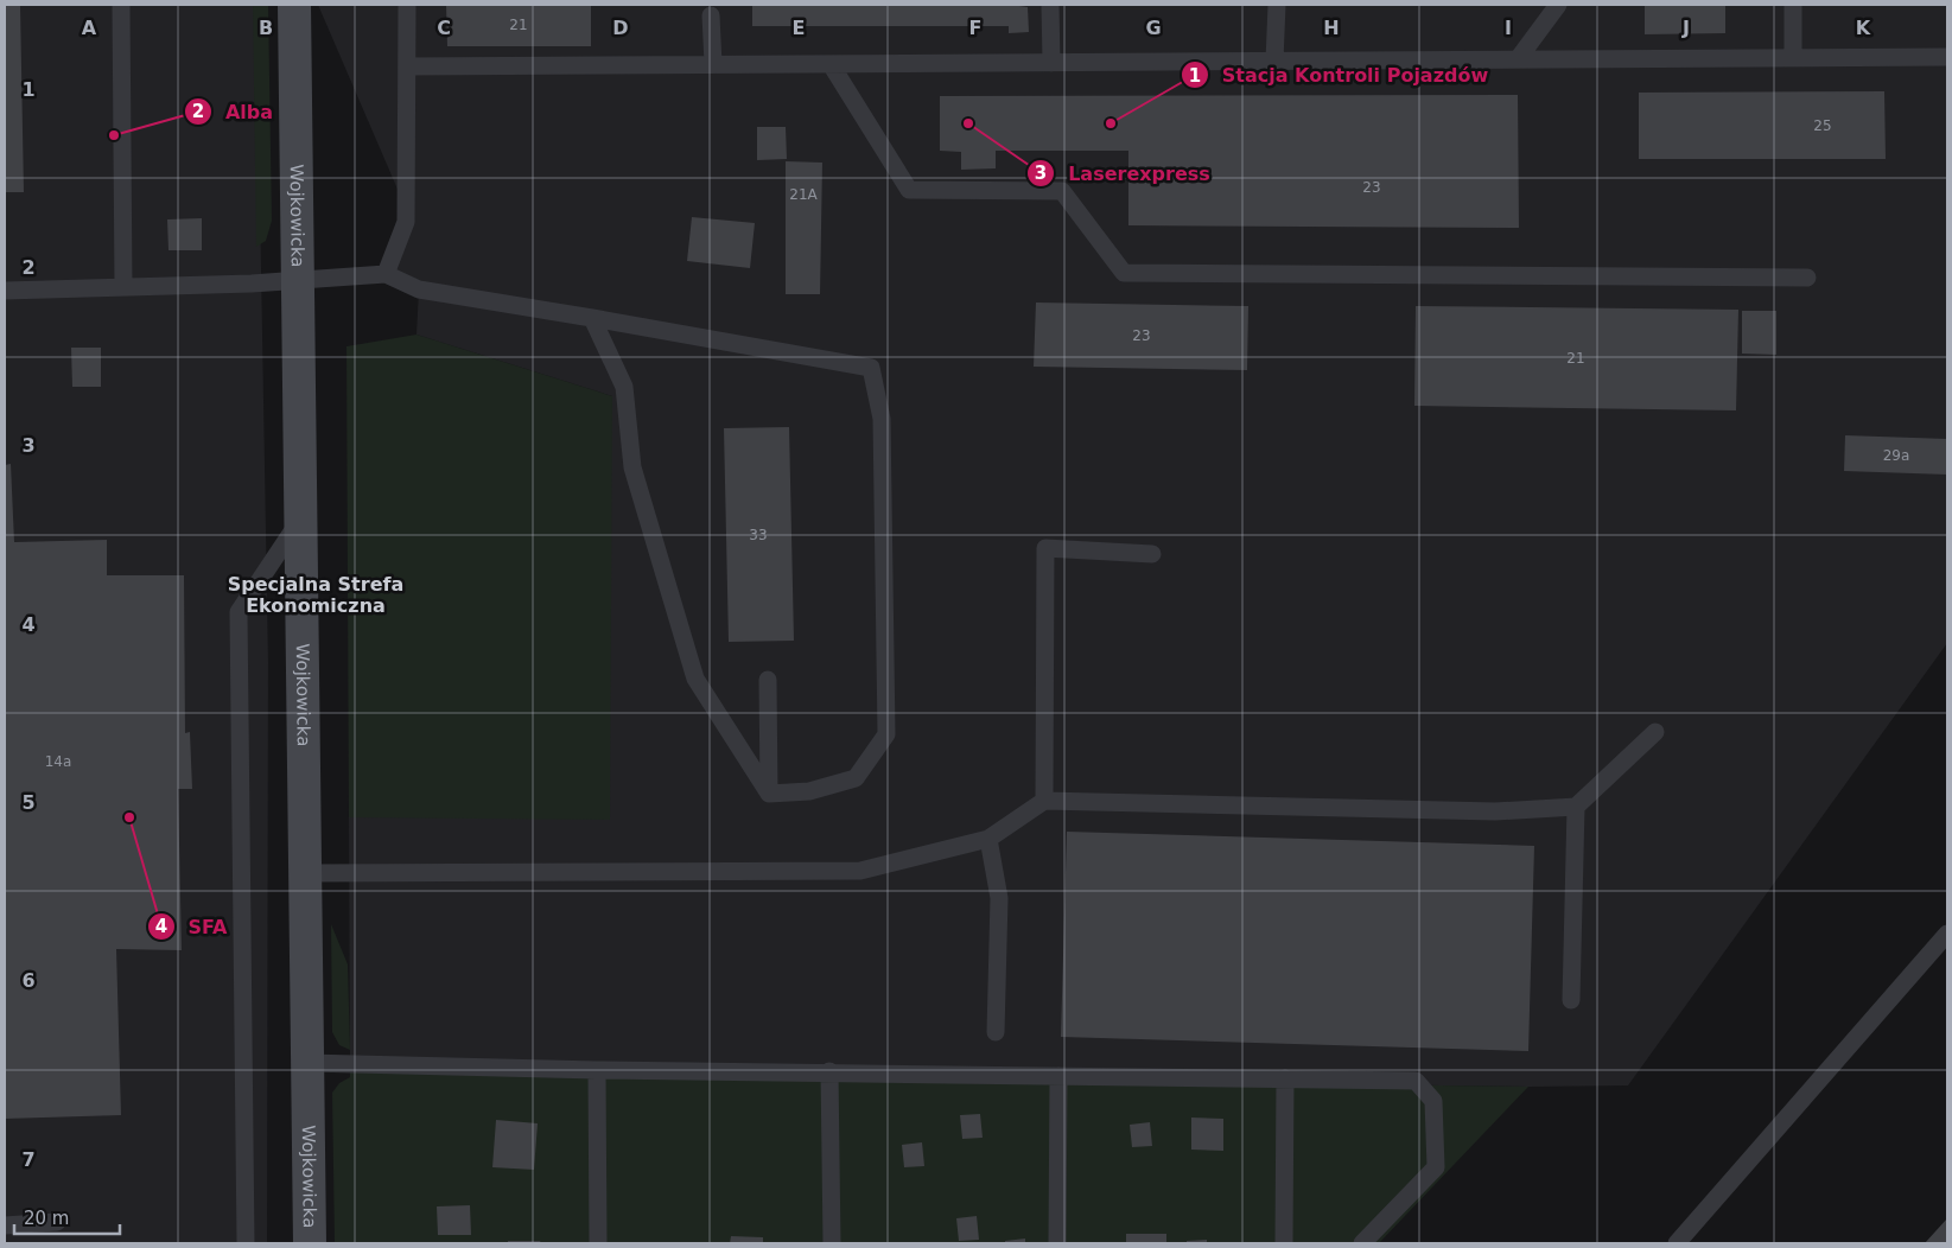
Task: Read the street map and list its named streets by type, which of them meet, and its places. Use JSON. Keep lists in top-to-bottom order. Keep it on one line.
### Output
{"streets":{"street":["Wojkowicka"]},"districts":["Specjalna Strefa Ekonomiczna"],"places":["Laserexpress","Stacja Kontroli Pojazdów","Alba","SFA"],"house_numbers":["21","25","23","21A","23","21","29a","33","14a"],"scale_bar":"20 m","grid":{"columns":["A","B","C","D","E","F","G","H","I","J","K"],"rows":["1","2","3","4","5","6","7"]}}
